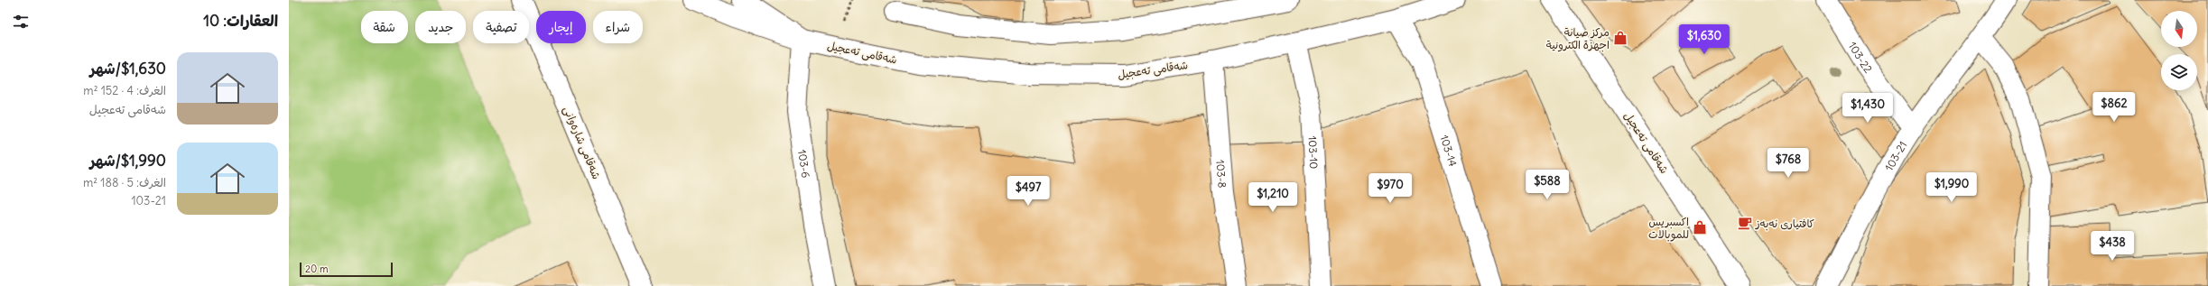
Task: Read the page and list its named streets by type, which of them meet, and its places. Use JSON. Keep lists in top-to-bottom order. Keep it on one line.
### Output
{"streets":{"street":["شەقامی تەعجیل","103-22","شەقامی شارەوانی","103-14","103-10","103-21","103-6","103-8"]},"crossings":[["شەقامی تەعجیل","103-14"],["شەقامی تەعجیل","103-10"],["شەقامی تەعجیل","103-6"],["شەقامی تەعجیل","103-8"],["103-22","103-21"]],"places":{"shop":["مركز صيانة اجهزة الكترونية","اكسبريس للموبالات"],"cafe":["کافتیاری نەبەز"]},"scale_bar":"20 m","north":"bottom","page":{"heading":"العقارات: 10","chip":["شراء","إيجار","تصفية","جديد","شقة"],"price":["$1,630","$862","$1,430","$768","$588","$1,990","$970","$497","$1,210","$438"],"list":[{"name":"$1,630/شهر","note":"الغرف: 4 · 152 m² · شەقامی تەعجیل"},{"name":"$1,990/شهر","note":"الغرف: 5 · 188 m² · 103-21"}],"scale":"20 m"}}
